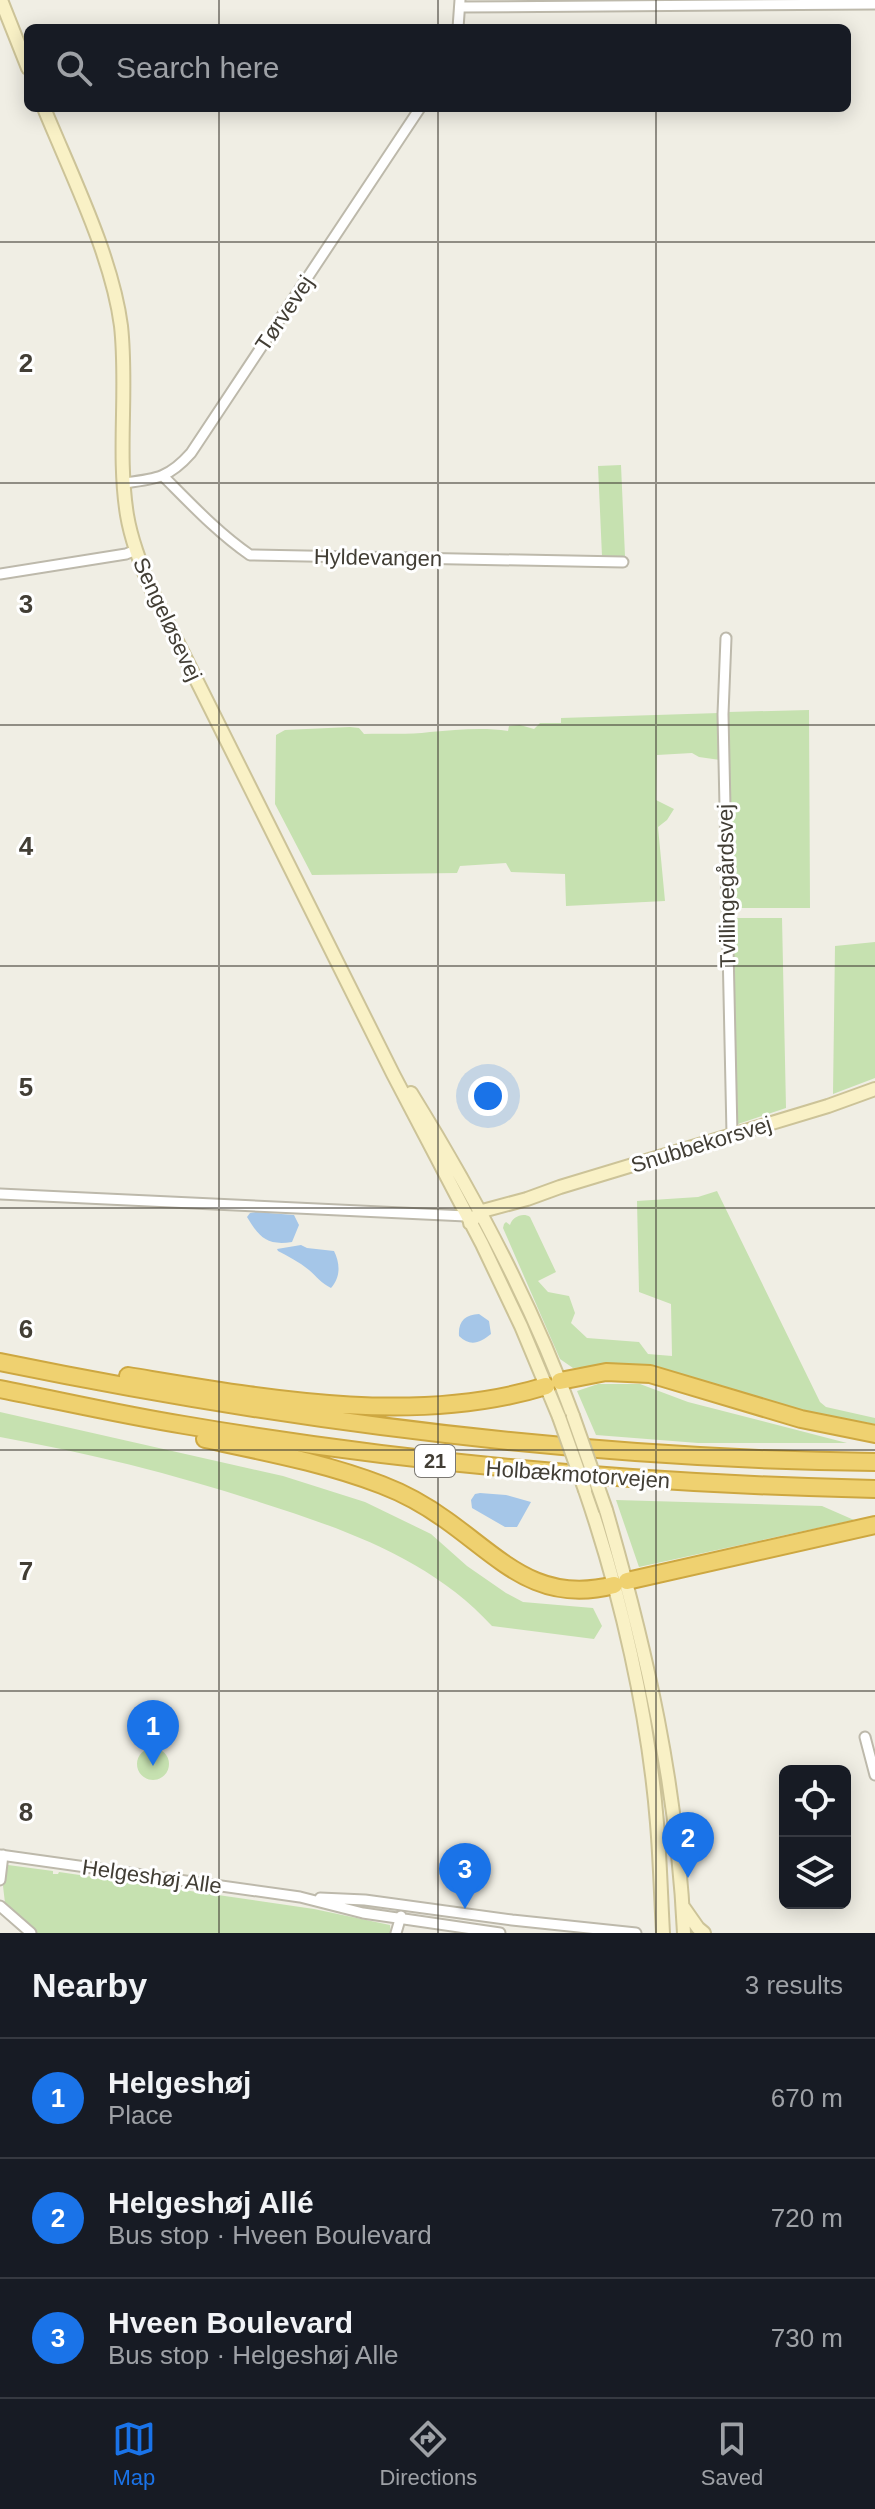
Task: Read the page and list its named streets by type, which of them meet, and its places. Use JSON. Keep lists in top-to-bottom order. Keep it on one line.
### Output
{"streets":{"highway":["21","Holbækmotorvejen"],"street":["Tørvevej","Hyldevangen","Sengeløsevej","Tvillingegårdsvej","Snubbekorsvej","Helgeshøj Alle"]},"crossings":[["Tørvevej","Hyldevangen"],["Sengeløsevej","Snubbekorsvej"],["Tvillingegårdsvej","Snubbekorsvej"]],"page":{"search":"Search here","pins":["1","2","3"],"heading":["Nearby","3 results"],"list":[{"mark":"1","name":"Helgeshøj","note":"Place","value":"670 m"},{"mark":"2","name":"Helgeshøj Allé","note":"Bus stop · Hveen Boulevard","value":"720 m"},{"mark":"3","name":"Hveen Boulevard","note":"Bus stop · Helgeshøj Alle","value":"730 m"}],"nav":["Map","Directions","Saved"]},"grid":{"rows":["2","3","4","5","6","7","8"]}}
